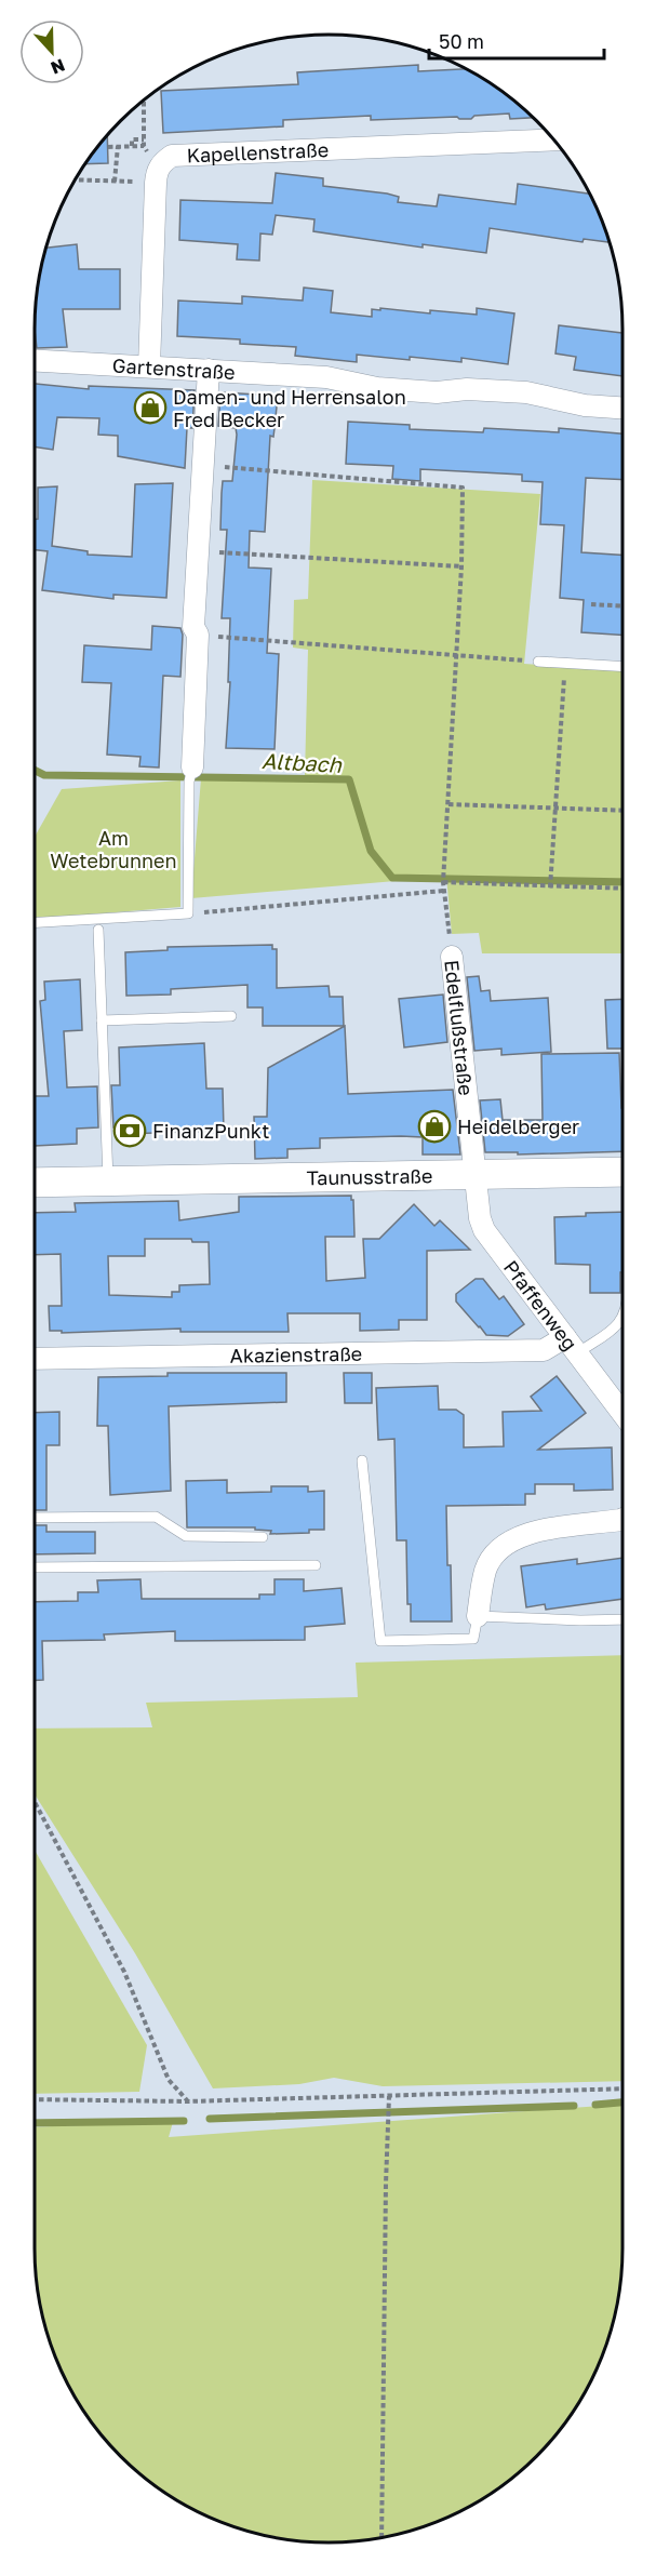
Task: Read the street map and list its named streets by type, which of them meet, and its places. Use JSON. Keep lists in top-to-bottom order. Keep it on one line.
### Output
{"streets":{"street":["Kapellenstraße","Gartenstraße","Edelflußstraße","Taunusstraße","Pfaffenweg","Akazienstraße"]},"crossings":[["Edelflußstraße","Taunusstraße"],["Edelflußstraße","Pfaffenweg"],["Taunusstraße","Pfaffenweg"],["Pfaffenweg","Akazienstraße"]],"water":["Altbach"],"parks":["Am Wetebrunnen"],"places":{"shop":["Damen- und Herrensalon Fred Becker","Heidelberger"],"bank":["FinanzPunkt"]},"scale_bar":"50 m","north":"bottom"}
